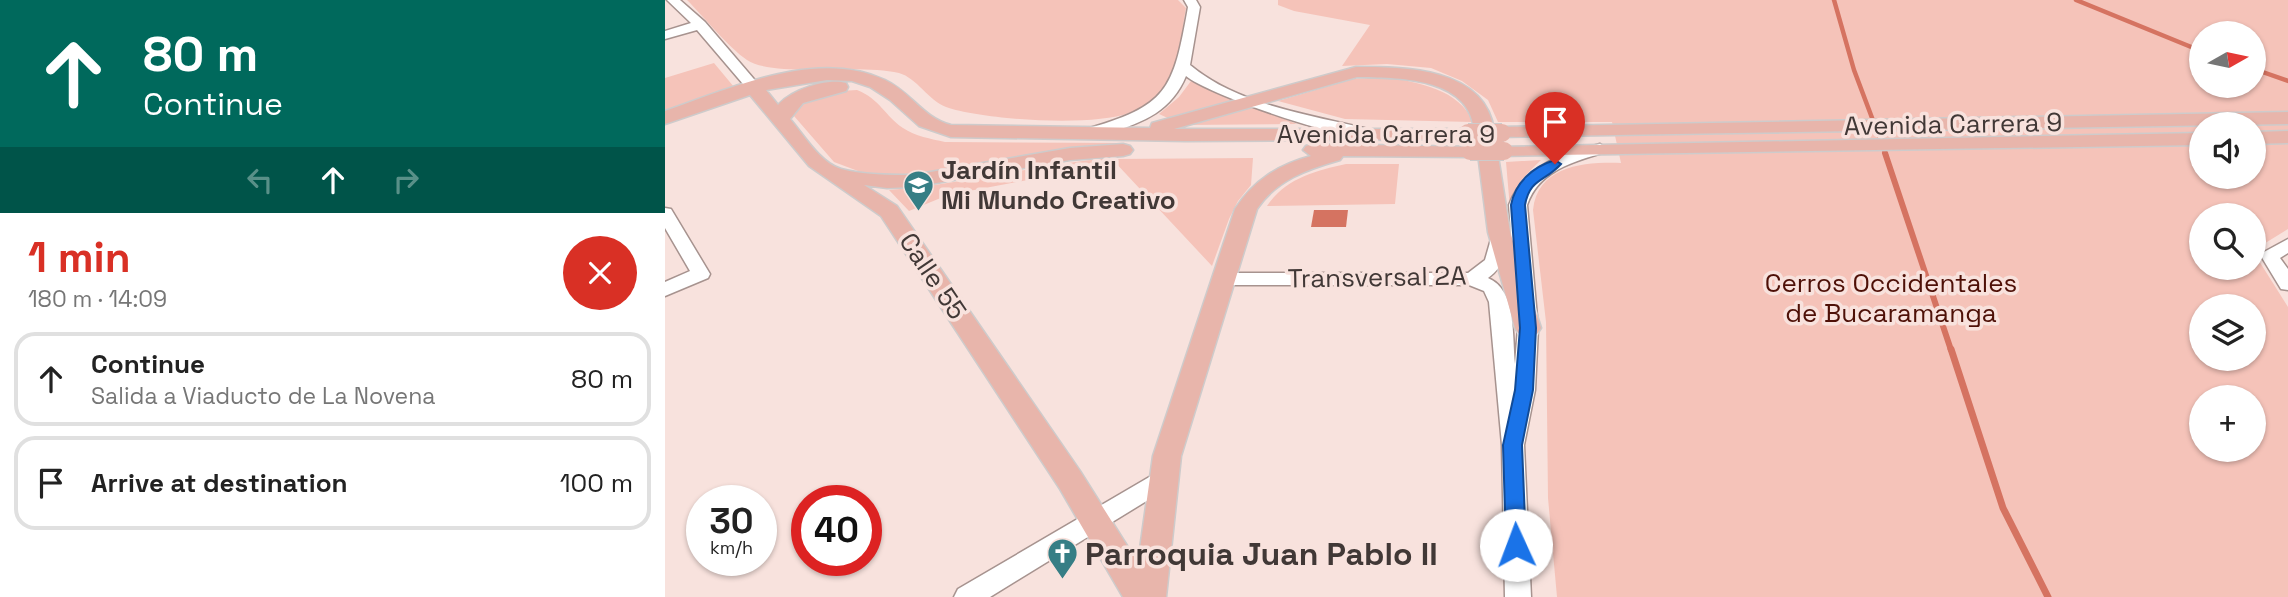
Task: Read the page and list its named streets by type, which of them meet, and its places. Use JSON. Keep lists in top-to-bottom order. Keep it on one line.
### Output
{"streets":{"main road":["Avenida Carrera 9","Calle 55"],"street":["Transversal 2A"]},"crossings":[["Avenida Carrera 9","Calle 55"]],"parks":["Cerros Occidentales de Bucaramanga"],"places":{"school or university":["Jardín Infantil Mi Mundo Creativo"],"church":["Parroquia Juan Pablo II"]},"north":"right","page":{"turn":["80 m","Continue"],"map_buttons":"+","heading":["1 min","180 m · 14:09"],"list":[{"name":"Continue","note":"Salida a Viaducto de La Novena","value":"80 m"},{"name":"Arrive at destination","value":"100 m"}],"speed":"30 km/h","limit":"40"}}
